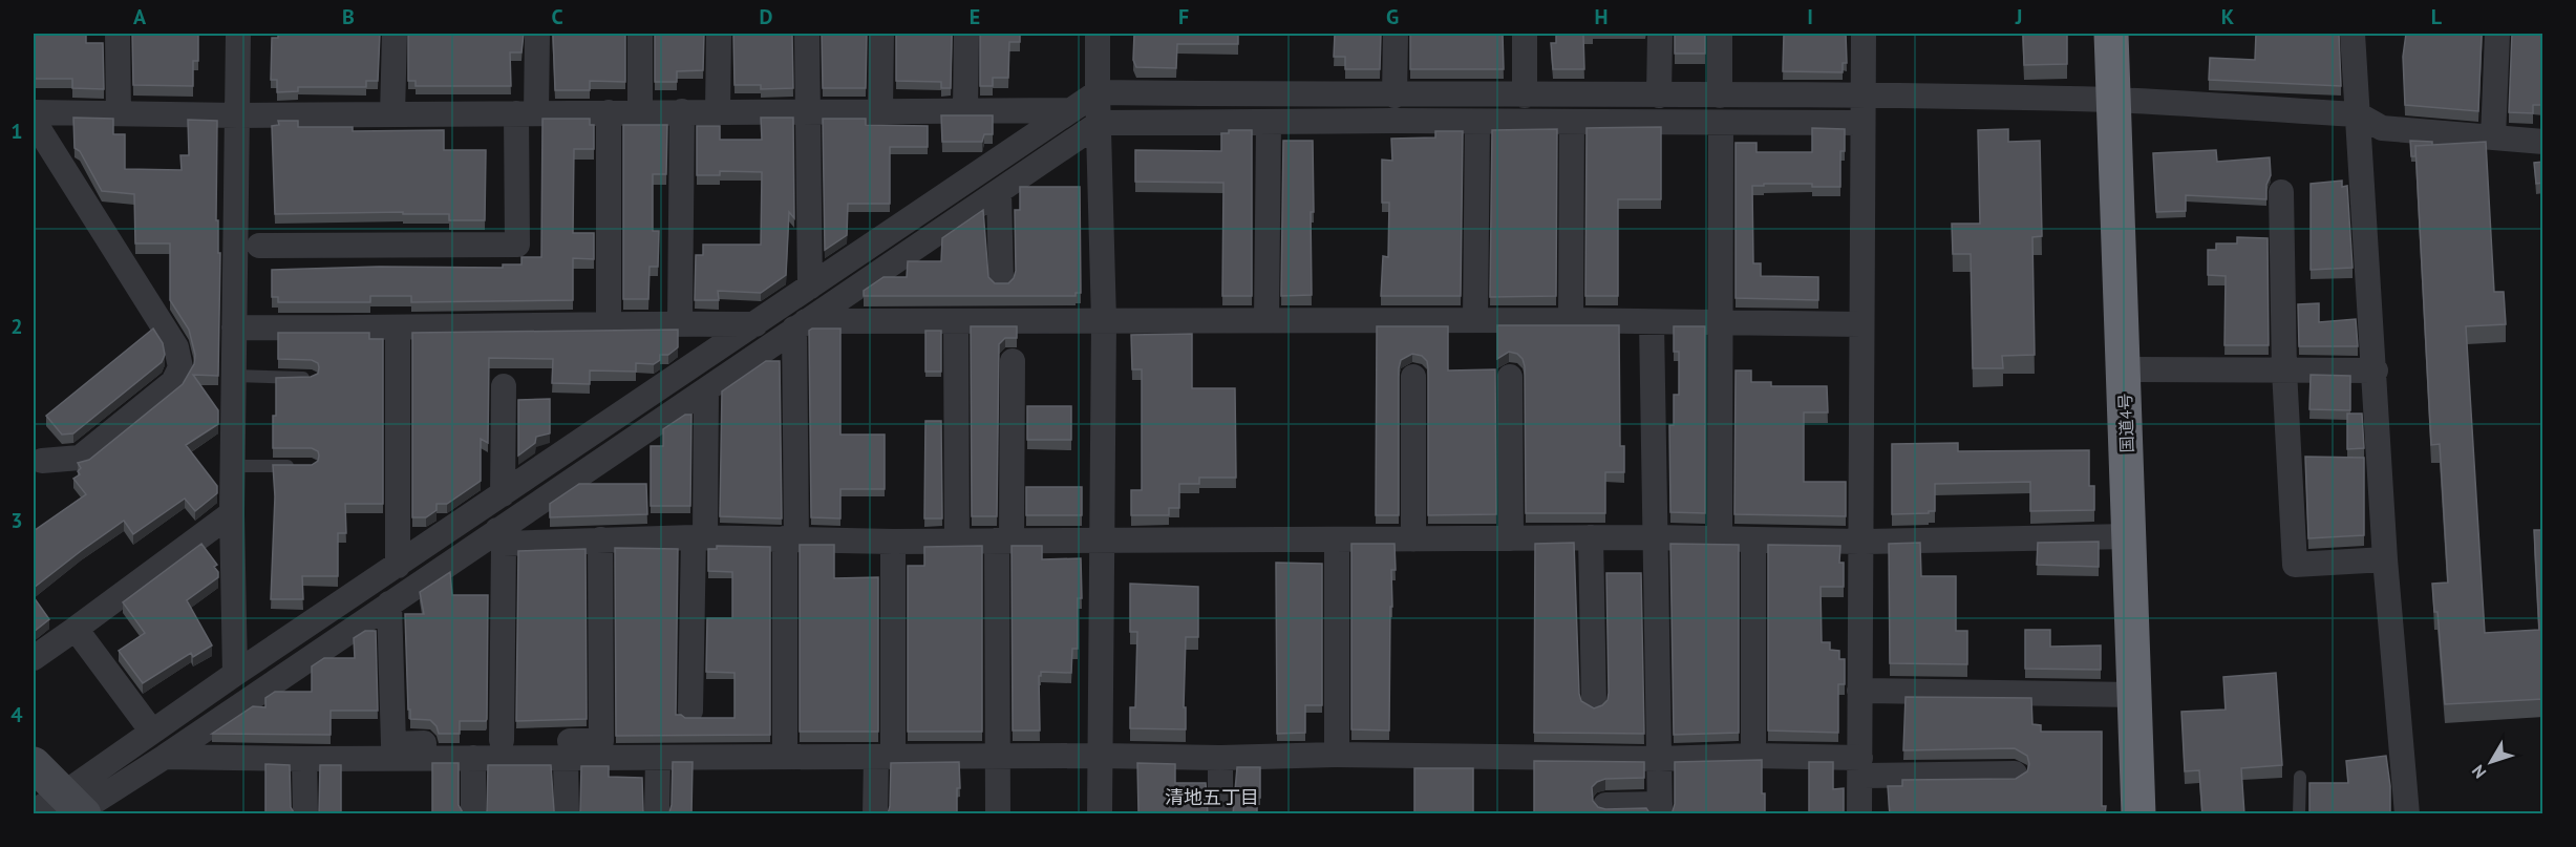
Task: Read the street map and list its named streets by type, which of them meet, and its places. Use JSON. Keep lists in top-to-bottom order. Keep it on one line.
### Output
{"streets":{"highway":["国道4号"]},"districts":["清地五丁目"],"north":"bottom left","grid":{"columns":["A","B","C","D","E","F","G","H","I","J","K","L"],"rows":["1","2","3","4"]}}
